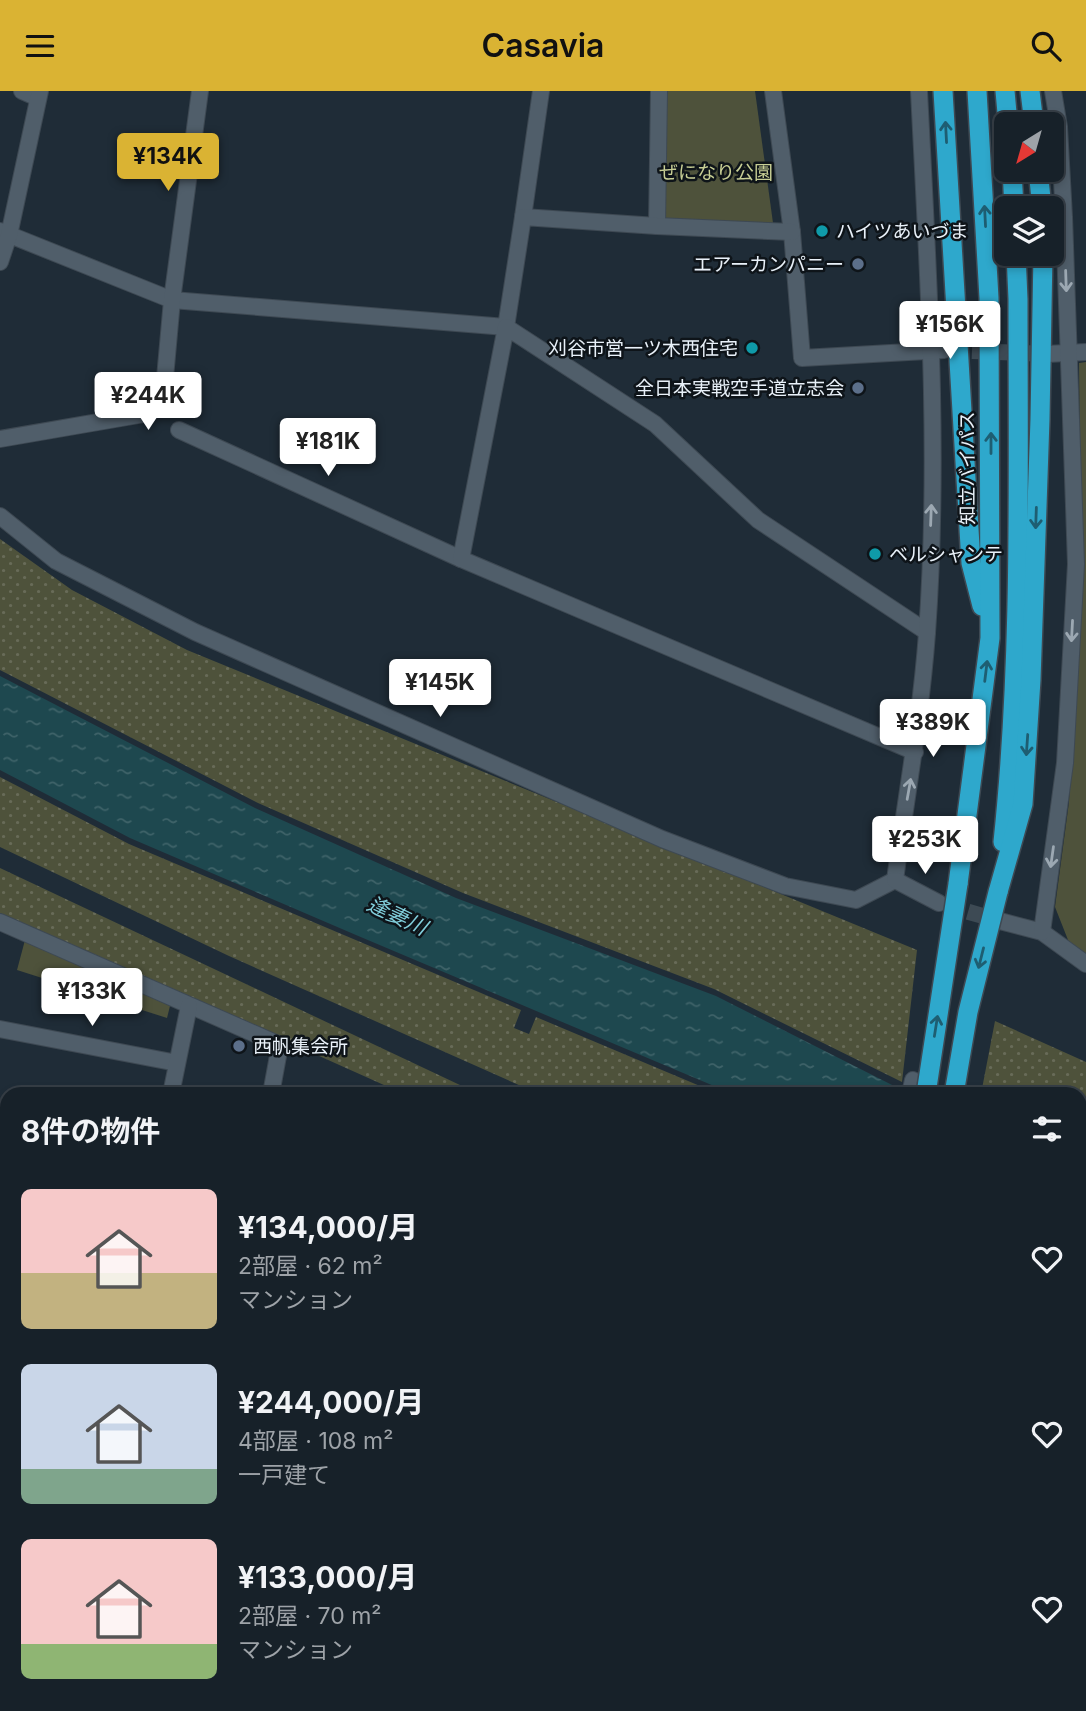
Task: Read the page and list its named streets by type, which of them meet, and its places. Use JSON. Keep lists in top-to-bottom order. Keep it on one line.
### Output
{"streets":{"highway":["知立バイパス"]},"water":["逢妻川"],"parks":["ぜになり公園"],"places":["ハイツあいづま","エアーカンパニー","刈谷市営一ツ木西住宅","全日本実戦空手道立志会","ベルシャンテ","西帆集会所"],"north":"bottom left","page":{"header":"Casavia","price":["¥134K","¥156K","¥244K","¥181K","¥145K","¥389K","¥253K","¥133K"],"heading":"8件の物件","list":[{"name":"¥134,000/月","note":"2部屋 · 62 m² · マンション"},{"name":"¥244,000/月","note":"4部屋 · 108 m² · 一戸建て"},{"name":"¥133,000/月","note":"2部屋 · 70 m² · マンション"}]}}
